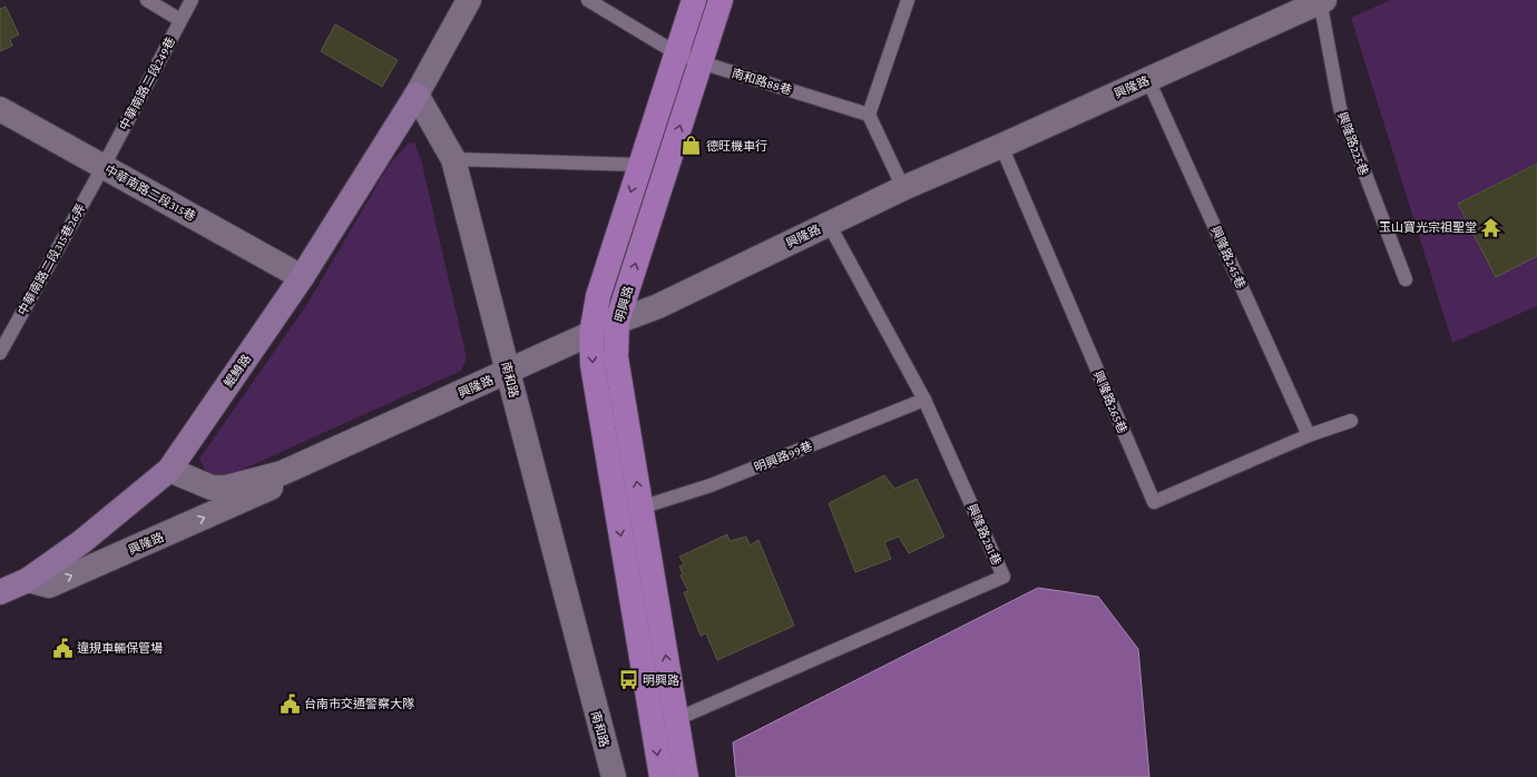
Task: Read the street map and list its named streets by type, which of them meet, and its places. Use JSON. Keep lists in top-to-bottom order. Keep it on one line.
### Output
{"streets":{"main road":["明興路"],"street":["興隆路","中華南路二段315巷","鯤鯓路","南和路"],"lane":["南和路88巷","中華南路二段249巷","興隆路225巷","興隆路245巷","中華南路二段315巷26弄","興隆路265巷","明興路99巷","興隆路281巷"]},"crossings":[["南和路88巷","明興路"],["中華南路二段249巷","中華南路二段315巷"],["中華南路二段249巷","中華南路二段315巷26弄"],["興隆路","興隆路225巷"],["興隆路","興隆路245巷"],["興隆路","明興路"],["興隆路","鯤鯓路"],["興隆路","南和路"],["興隆路","興隆路265巷"],["興隆路","興隆路281巷"],["中華南路二段315巷","中華南路二段315巷26弄"],["中華南路二段315巷","鯤鯓路"],["興隆路245巷","興隆路265巷"],["明興路","明興路99巷"],["明興路","興隆路281巷"],["鯤鯓路","南和路"],["明興路99巷","興隆路281巷"]],"places":{"shop":["德旺機車行"],"temple":["玉山寶光宗祖聖堂"],"public building":["違規車輛保管場","台南市交通警察大隊"],"bus stop":["明興路"]}}
